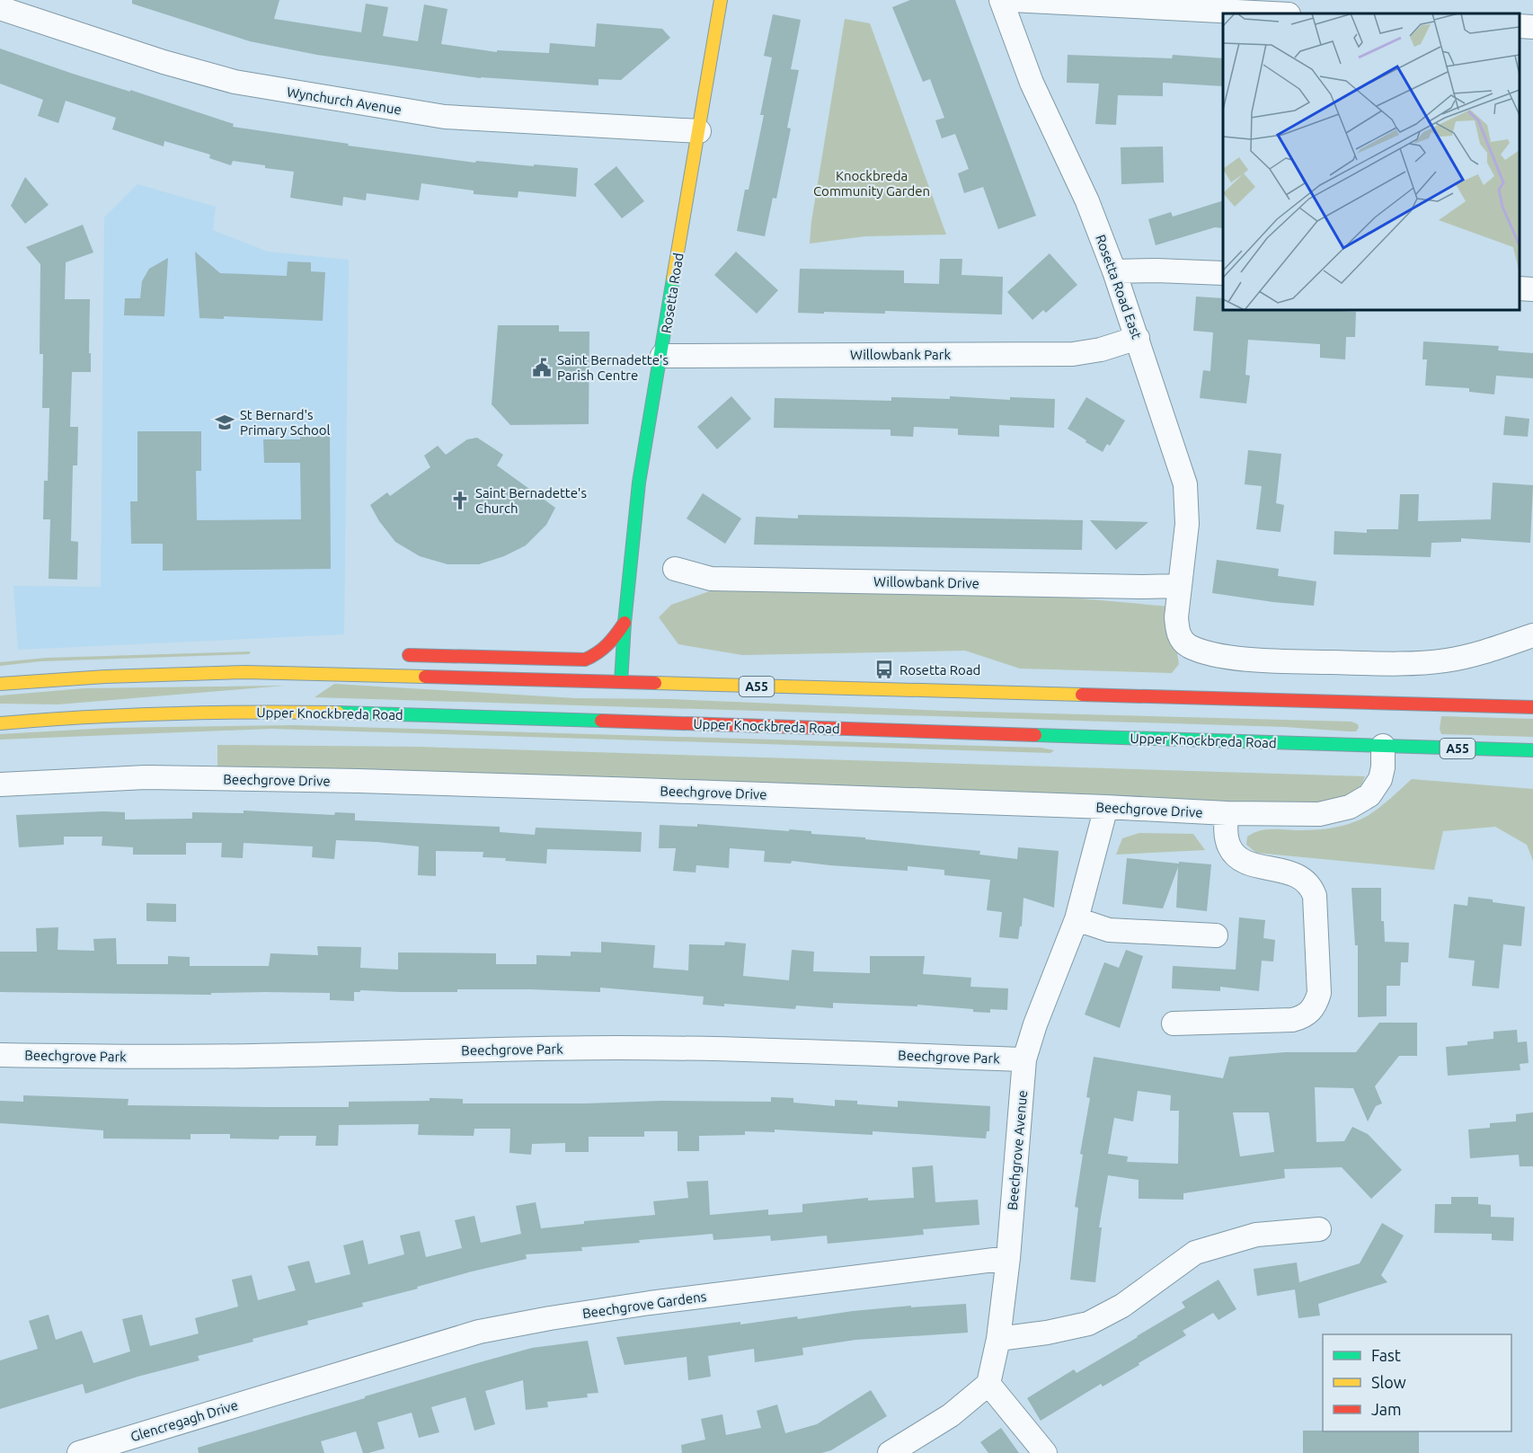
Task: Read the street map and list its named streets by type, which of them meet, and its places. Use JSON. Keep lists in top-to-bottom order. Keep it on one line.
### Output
{"streets":{"main road":["Rosetta Road","A55","Upper Knockbreda Road"],"street":["Wynchurch Avenue","Rosetta Road East","Willowbank Park","Willowbank Drive","Beechgrove Drive","Beechgrove Park","Beechgrove Avenue","Beechgrove Gardens","Glencregagh Drive"]},"crossings":[["Wynchurch Avenue","Rosetta Road"],["Rosetta Road East","Willowbank Park"],["Rosetta Road East","Willowbank Drive"],["Rosetta Road","Willowbank Park"],["Rosetta Road","A55"],["Upper Knockbreda Road","Beechgrove Drive"],["Beechgrove Drive","Beechgrove Avenue"],["Beechgrove Park","Beechgrove Avenue"],["Beechgrove Avenue","Beechgrove Gardens"],["Beechgrove Gardens","Glencregagh Drive"]],"parks":["Knockbreda Community Garden"],"places":{"public building":["Saint Bernadette's Parish Centre"],"school or university":["St Bernard's Primary School"],"church":["Saint Bernadette's Church"],"bus stop":["Rosetta Road"]},"legend":["Fast","Slow","Jam"]}
